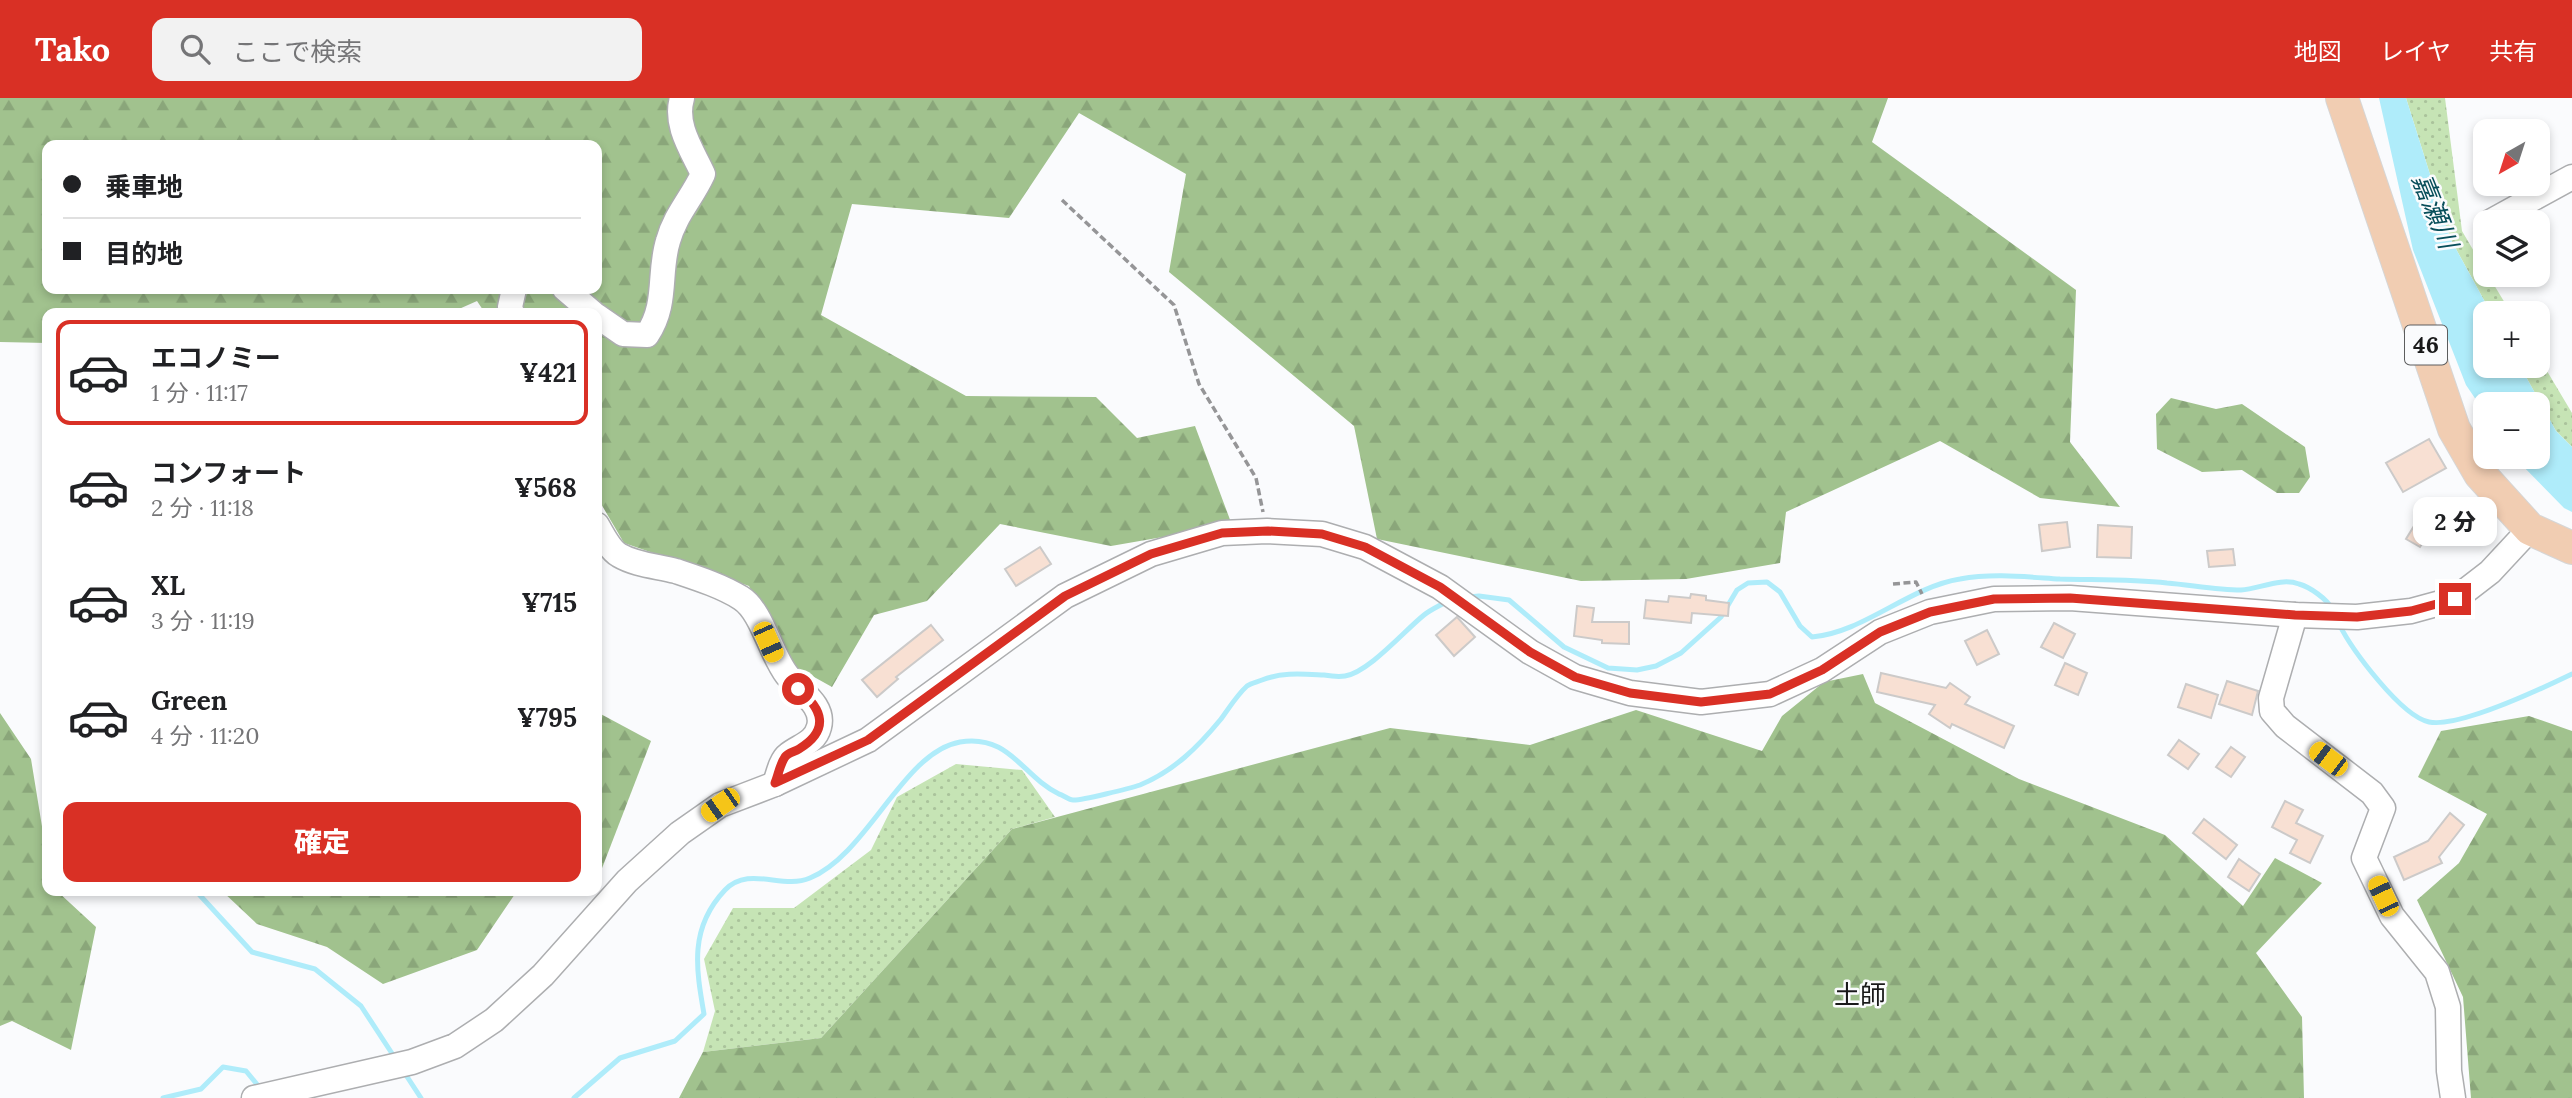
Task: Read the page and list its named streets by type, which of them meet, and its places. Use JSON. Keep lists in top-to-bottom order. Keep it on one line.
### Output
{"streets":{"main road":["46"]},"districts":["土師"],"water":["嘉瀬川"],"north":"bottom left","page":{"header":"Tako","search":"ここで検索","nav":["地図","レイヤ","共有"],"map_buttons":["+","−"],"banner":["乗車地","目的地"],"list":[{"name":"エコノミー","note":"1 分 · 11:17","value":"¥421"},{"name":"コンフォート","note":"2 分 · 11:18","value":"¥568"},{"name":"XL","note":"3 分 · 11:19","value":"¥715"},{"name":"Green","note":"4 分 · 11:20","value":"¥795"}],"bubble":"2 分","buttons":"確定"}}
